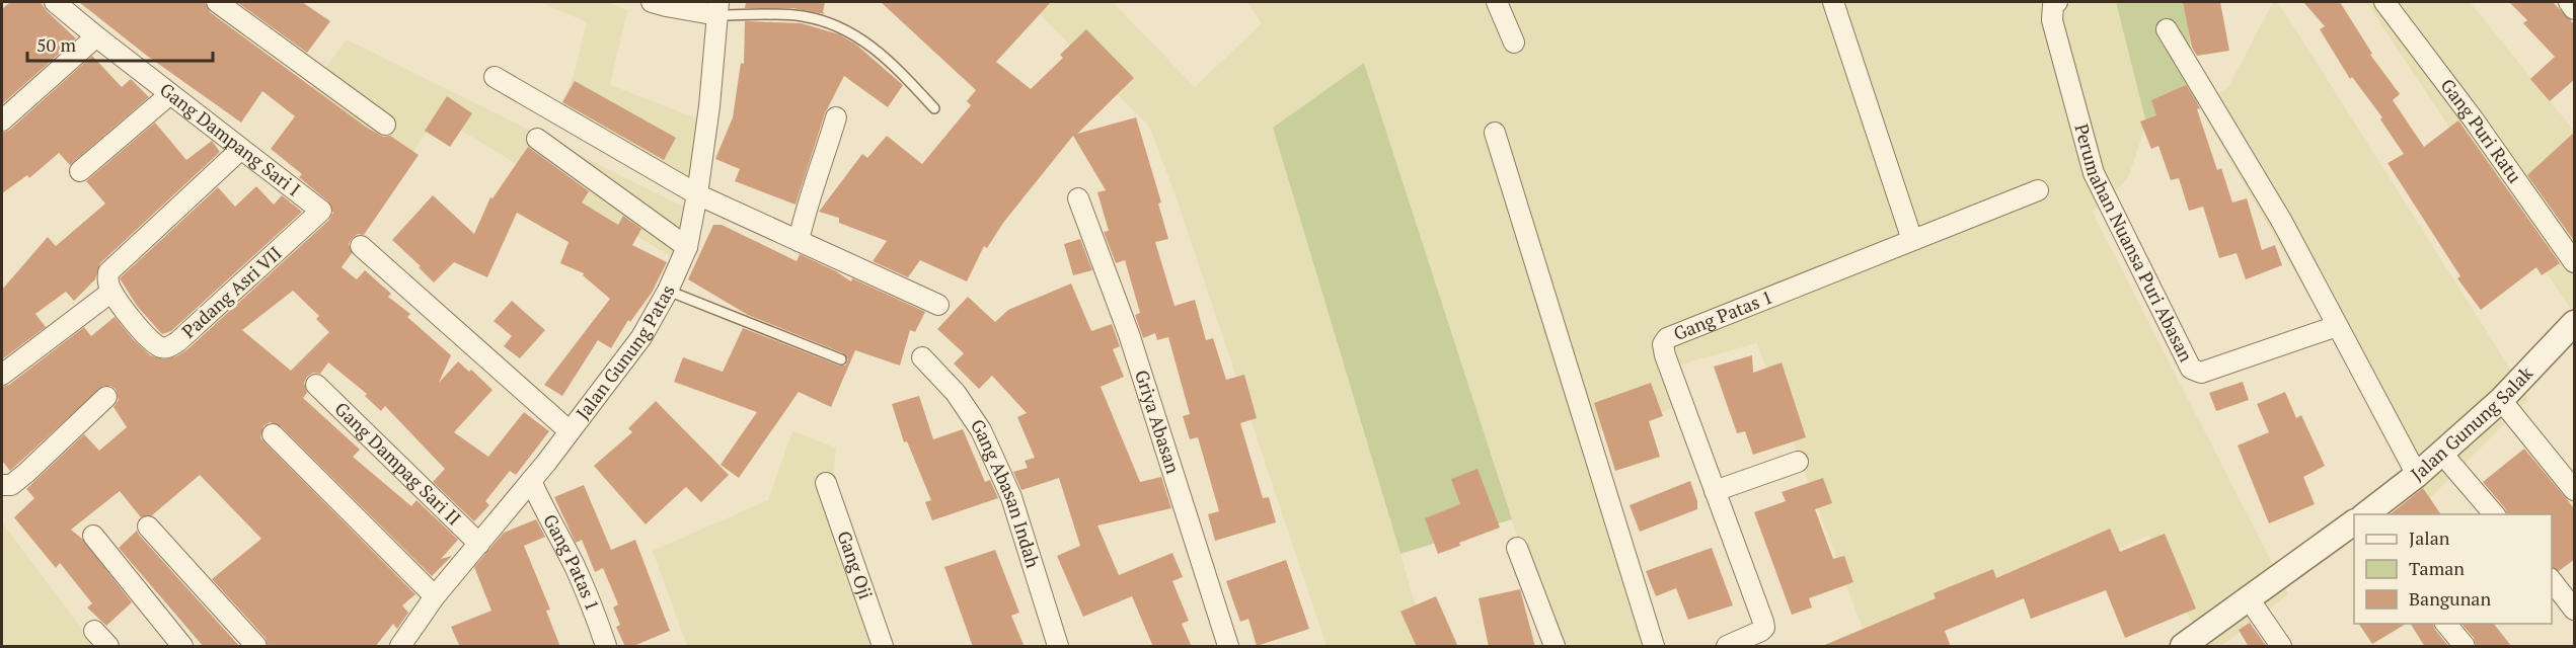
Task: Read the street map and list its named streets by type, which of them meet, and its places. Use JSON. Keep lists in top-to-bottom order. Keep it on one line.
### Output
{"streets":{"street":["Gang Puri Ratu","Gang Dampang Sari I","Perumahan Nuansa Puri Abasan","Padang Asri VII","Gang Patas 1","Jalan Gunung Patas","Griya Abasan","Jalan Gunung Salak","Gang Dampag Sari II","Gang Abasan Indah","Gang Oji"]},"crossings":[["Gang Dampang Sari I","Padang Asri VII"],["Gang Patas 1","Jalan Gunung Patas"],["Jalan Gunung Patas","Gang Dampag Sari II"]],"legend":["Jalan","Taman","Bangunan"],"scale_bar":"50 m"}
